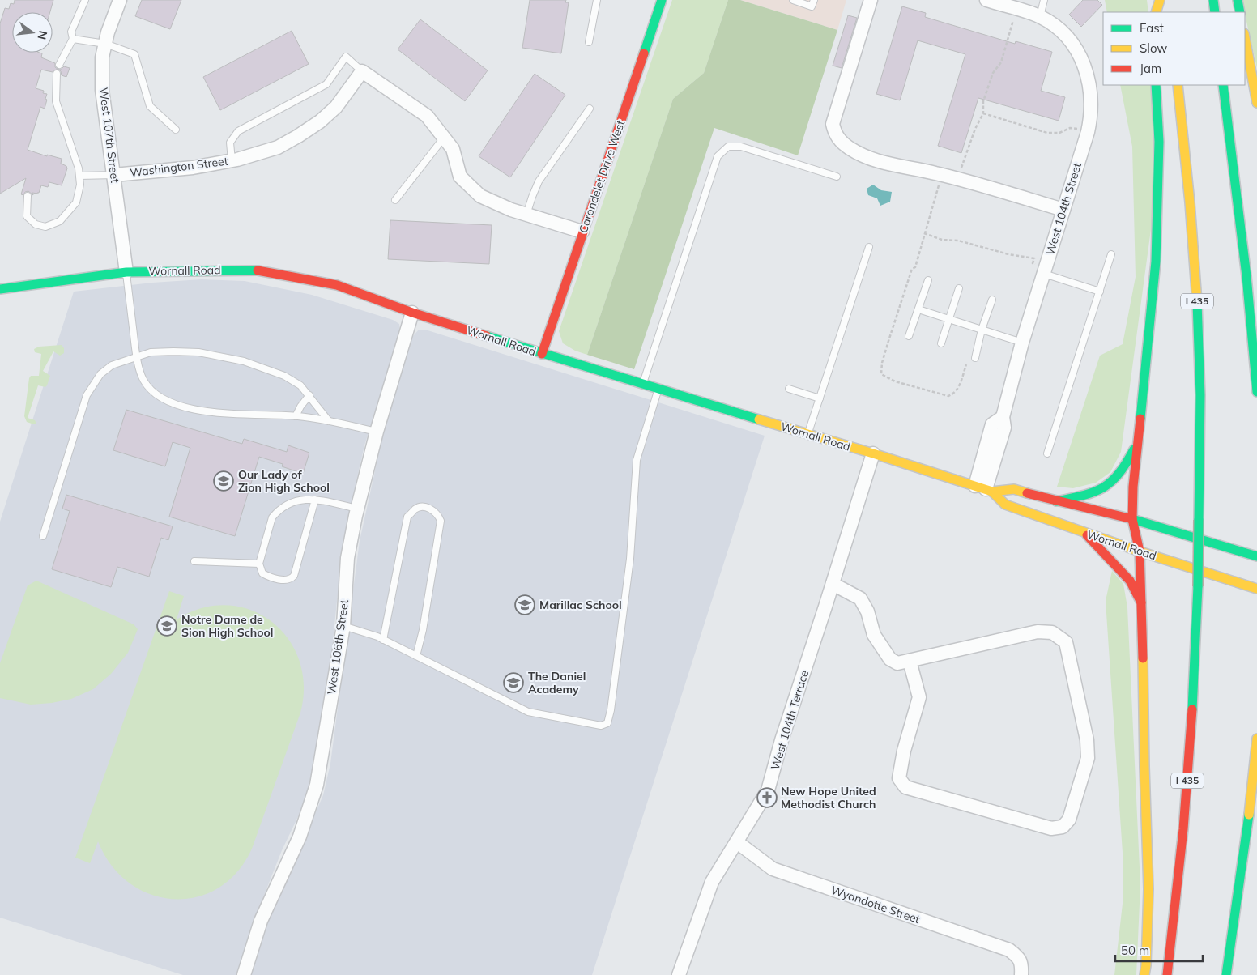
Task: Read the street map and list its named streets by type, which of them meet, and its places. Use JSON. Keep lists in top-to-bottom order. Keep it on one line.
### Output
{"streets":{"main road":["Carondelet Drive West","Wornall Road","I 435"],"street":["West 107th Street","Washington Street","West 104th Street","West 106th Street","West 104th Terrace","Wyandotte Street"]},"crossings":[["West 107th Street","Washington Street"],["West 107th Street","Wornall Road"],["Carondelet Drive West","Wornall Road"],["West 104th Street","Wornall Road"],["Wornall Road","West 106th Street"],["Wornall Road","West 104th Terrace"],["West 104th Terrace","Wyandotte Street"]],"places":{"school or university":["Our Lady of Zion High School","Marillac School","Notre Dame de Sion High School","The Daniel Academy"],"church":["New Hope United Methodist Church"]},"legend":["Fast","Slow","Jam"],"scale_bar":"50 m","north":"right"}
